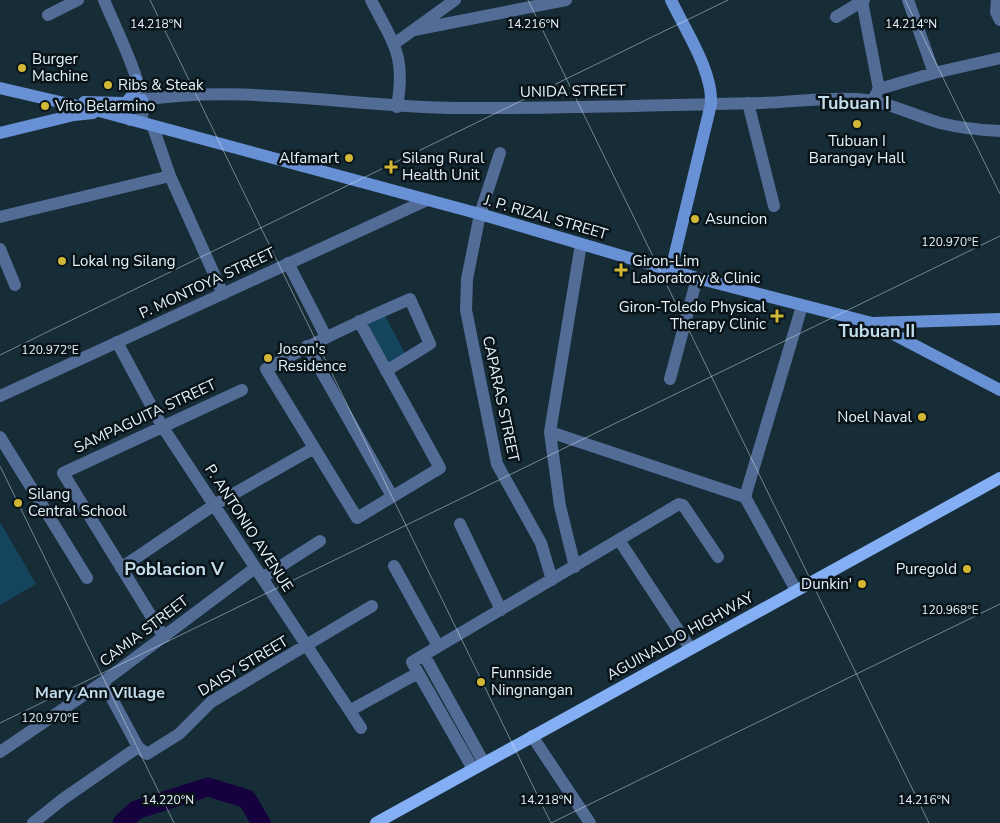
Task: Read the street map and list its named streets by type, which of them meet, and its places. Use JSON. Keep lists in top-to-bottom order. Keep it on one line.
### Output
{"streets":{"main road":["J. P. RIZAL STREET","AGUINALDO HIGHWAY"],"street":["UNIDA STREET","P. MONTOYA STREET","CAPARAS STREET","SAMPAGUITA STREET","P. ANTONIO AVENUE","CAMIA STREET","DAISY STREET"]},"crossings":[["J. P. RIZAL STREET","P. MONTOYA STREET"],["J. P. RIZAL STREET","CAPARAS STREET"],["P. MONTOYA STREET","P. ANTONIO AVENUE"],["SAMPAGUITA STREET","P. ANTONIO AVENUE"],["P. ANTONIO AVENUE","CAMIA STREET"],["P. ANTONIO AVENUE","DAISY STREET"]],"districts":["Tubuan I","Tubuan II","Poblacion V","Mary Ann Village"],"places":{"other":["Burger Machine","Ribs & Steak","Vito Belarmino","Tubuan I Barangay Hall","Alfamart","Asuncion","Lokal ng Silang","Joson's Residence","Noel Naval","Silang Central School","Puregold","Dunkin'","Funnside Ningnangan"],"health":["Silang Rural Health Unit","Giron-Lim Laboratory & Clinic","Giron-Toledo Physical Therapy Clinic"]},"coordinates":["14.218°N","14.216°N","14.214°N","120.970°E","120.972°E","120.968°E","14.220°N"]}
